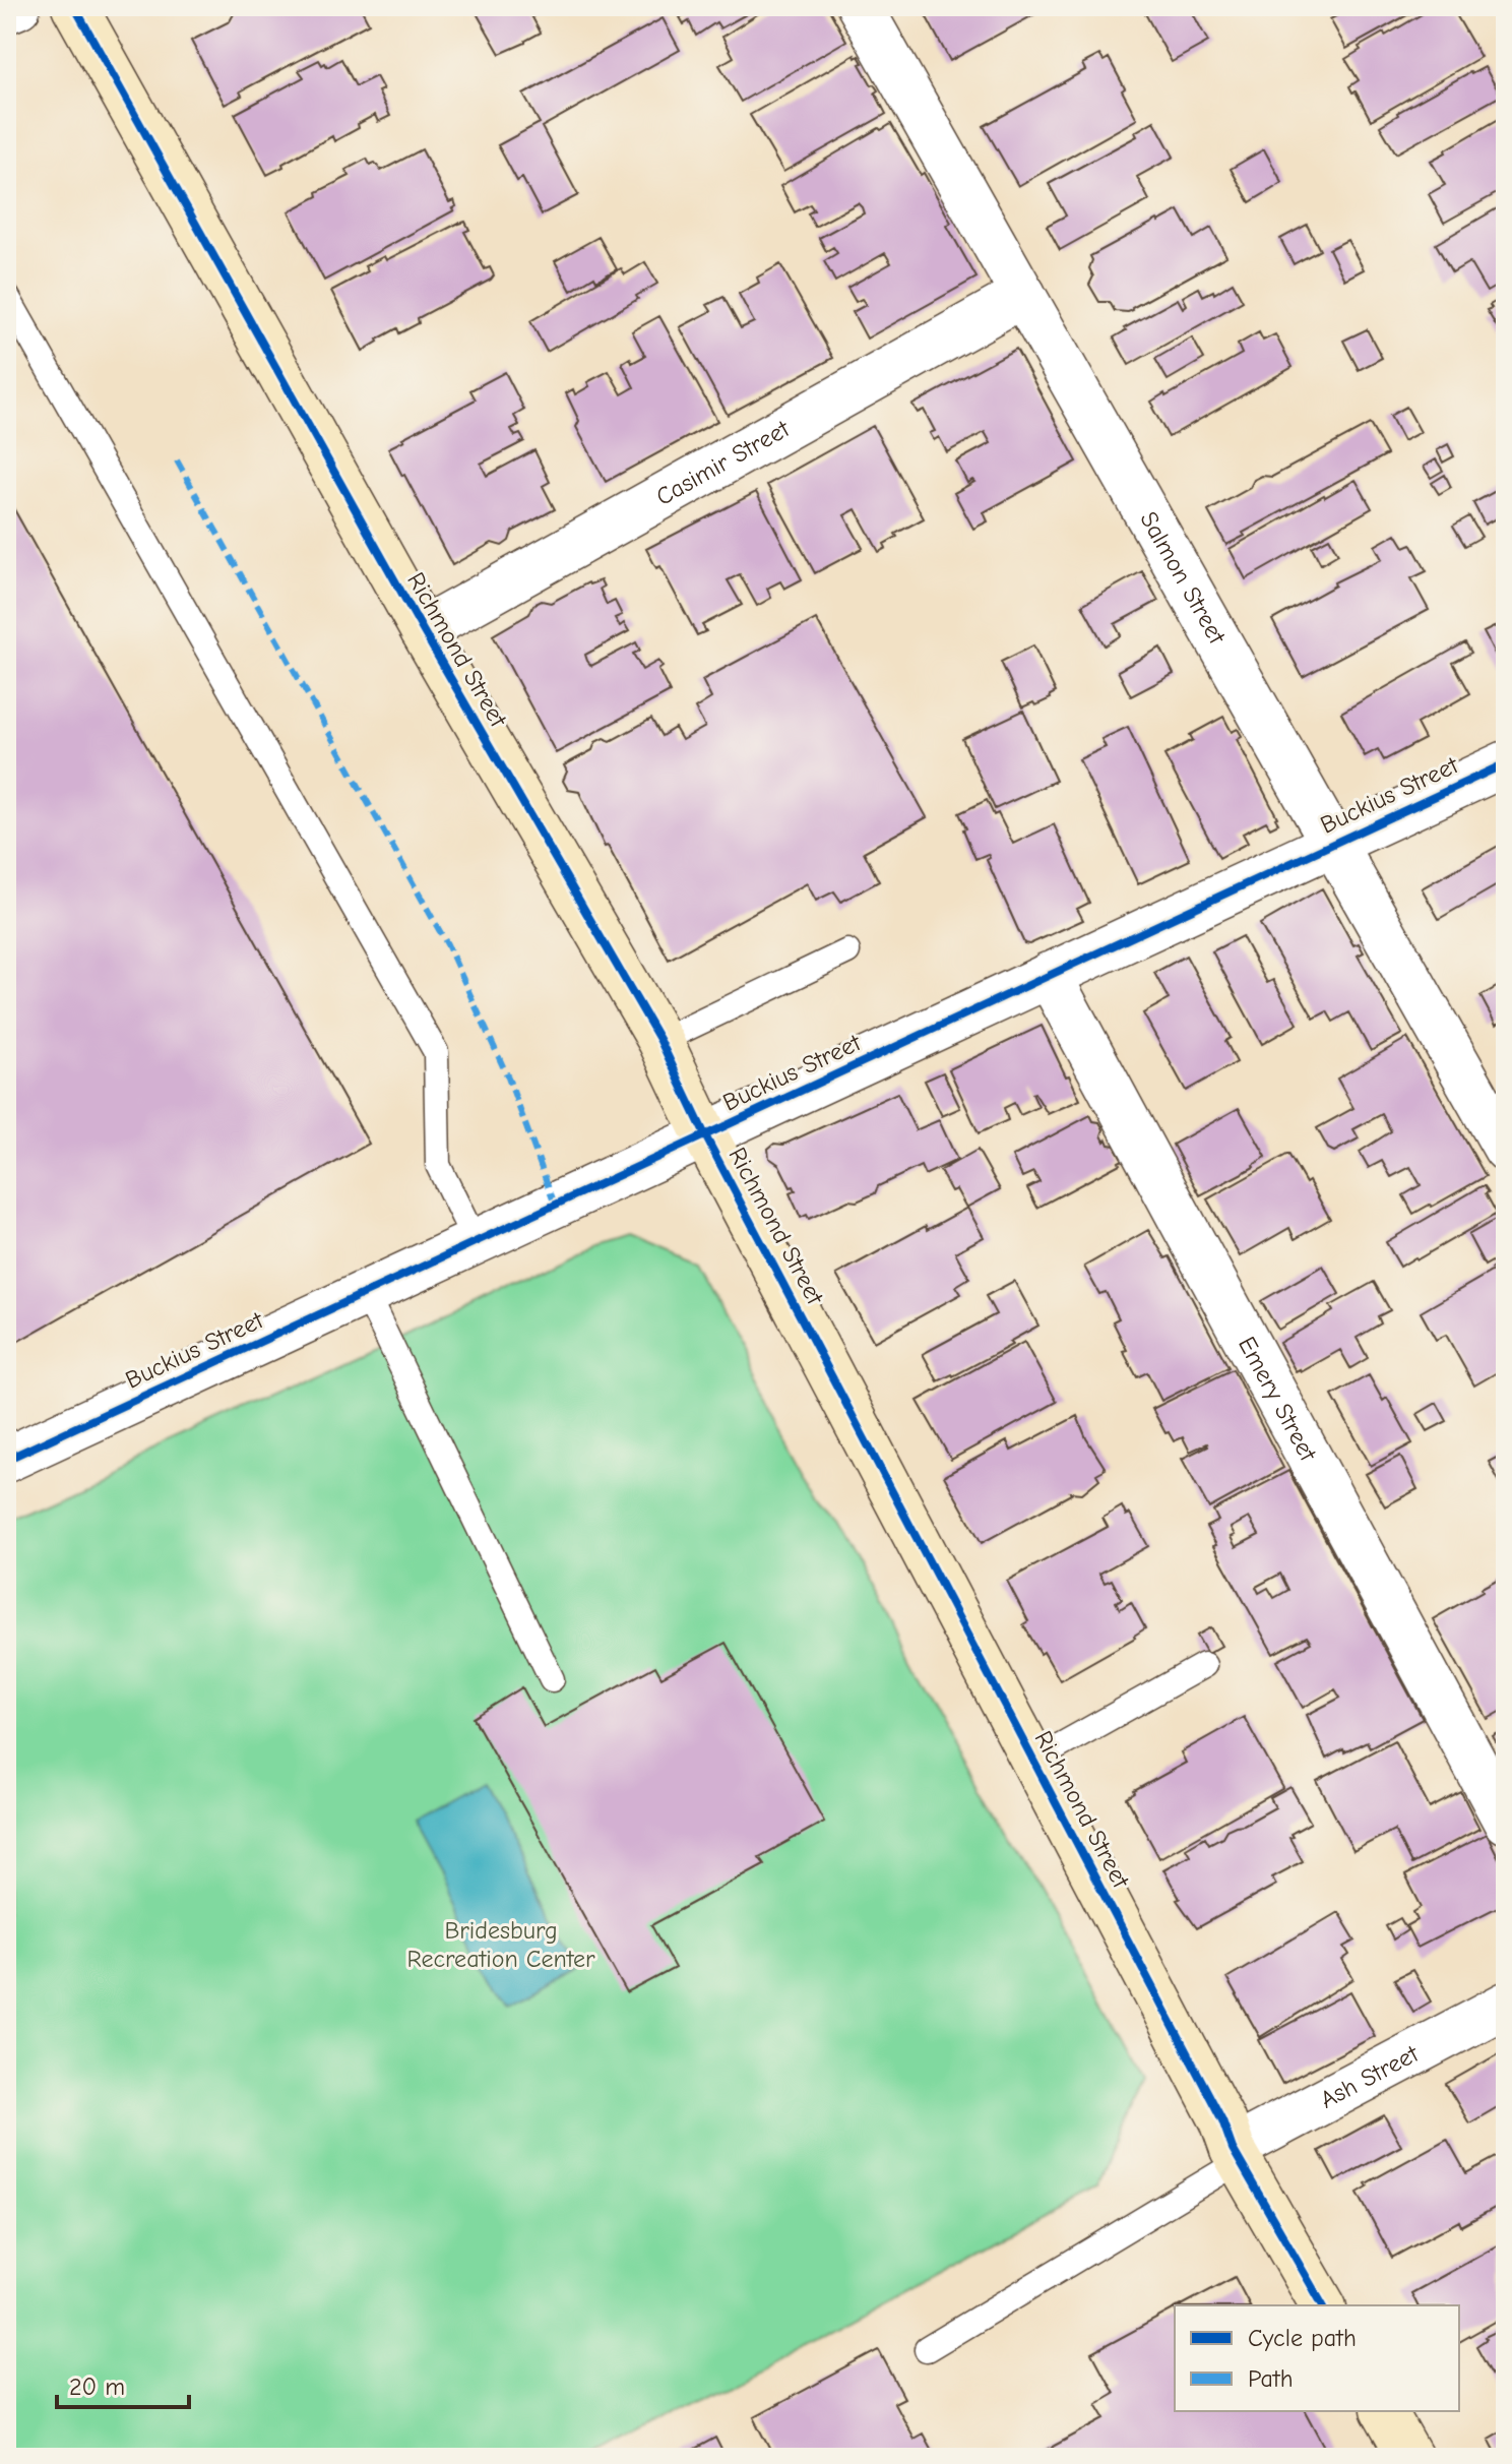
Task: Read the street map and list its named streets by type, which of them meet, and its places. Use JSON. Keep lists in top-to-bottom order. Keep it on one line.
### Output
{"streets":{"main road":["Richmond Street"],"street":["Casimir Street","Salmon Street","Buckius Street","Emery Street","Ash Street"]},"crossings":[["Casimir Street","Salmon Street"],["Casimir Street","Richmond Street"],["Salmon Street","Buckius Street"],["Richmond Street","Buckius Street"],["Richmond Street","Ash Street"],["Buckius Street","Emery Street"]],"parks":["Bridesburg Recreation Center"],"legend":["Cycle path","Path"],"scale_bar":"20 m"}
